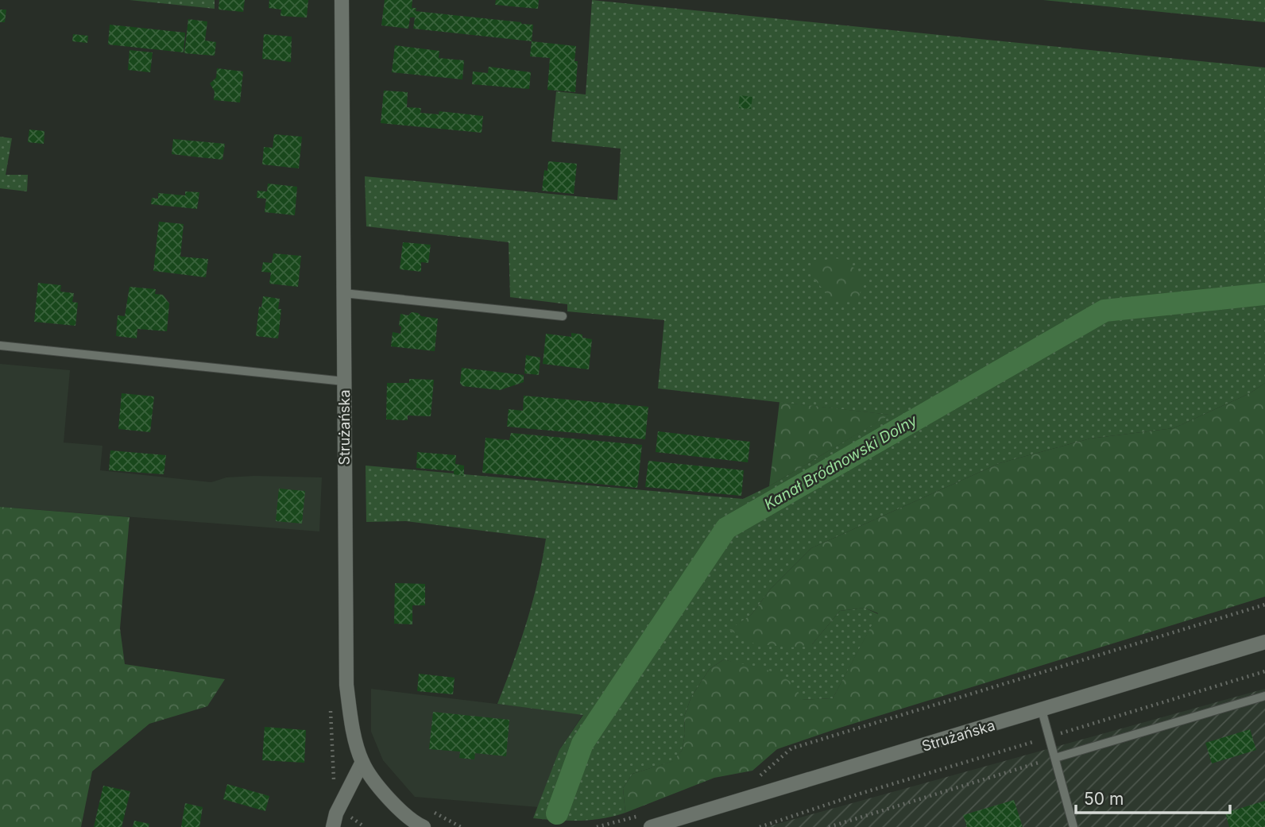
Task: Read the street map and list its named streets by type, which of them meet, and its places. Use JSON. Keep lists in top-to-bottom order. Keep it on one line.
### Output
{"streets":{"main road":["Strużańska"]},"water":["Kanał Bródnowski Dolny"],"scale_bar":"50 m"}
